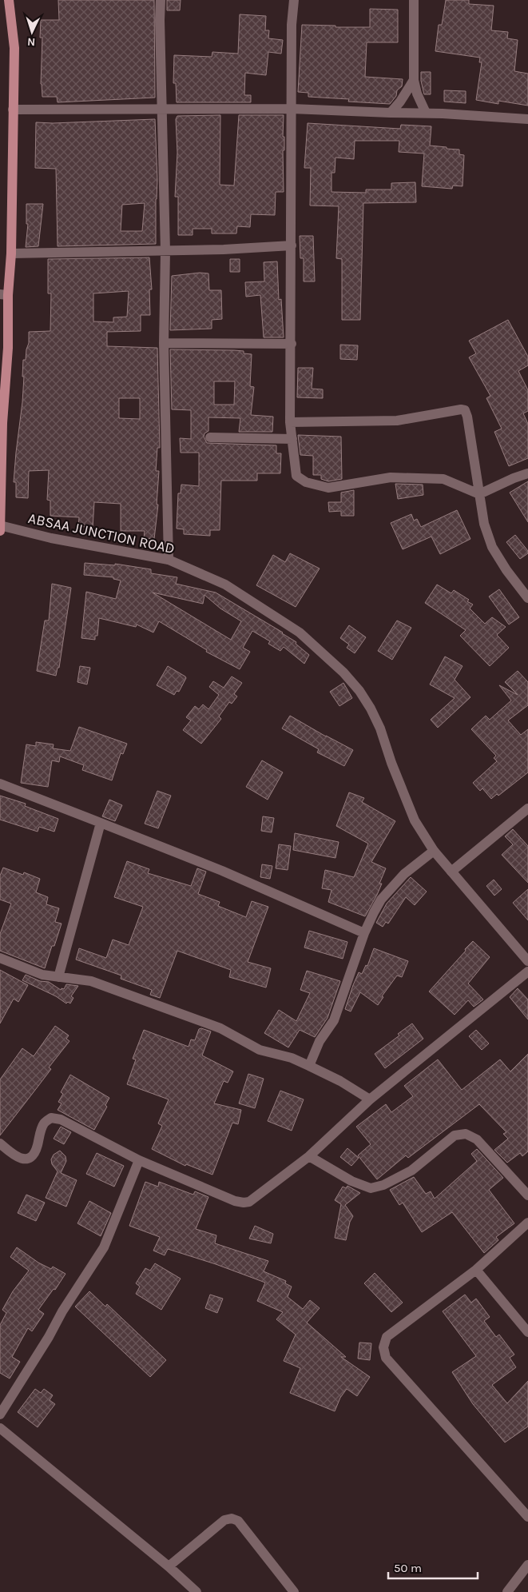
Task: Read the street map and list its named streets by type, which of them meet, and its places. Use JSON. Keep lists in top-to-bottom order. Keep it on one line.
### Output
{"streets":{"street":["ABSAA JUNCTION ROAD"]},"scale_bar":"50 m","north":"bottom"}
